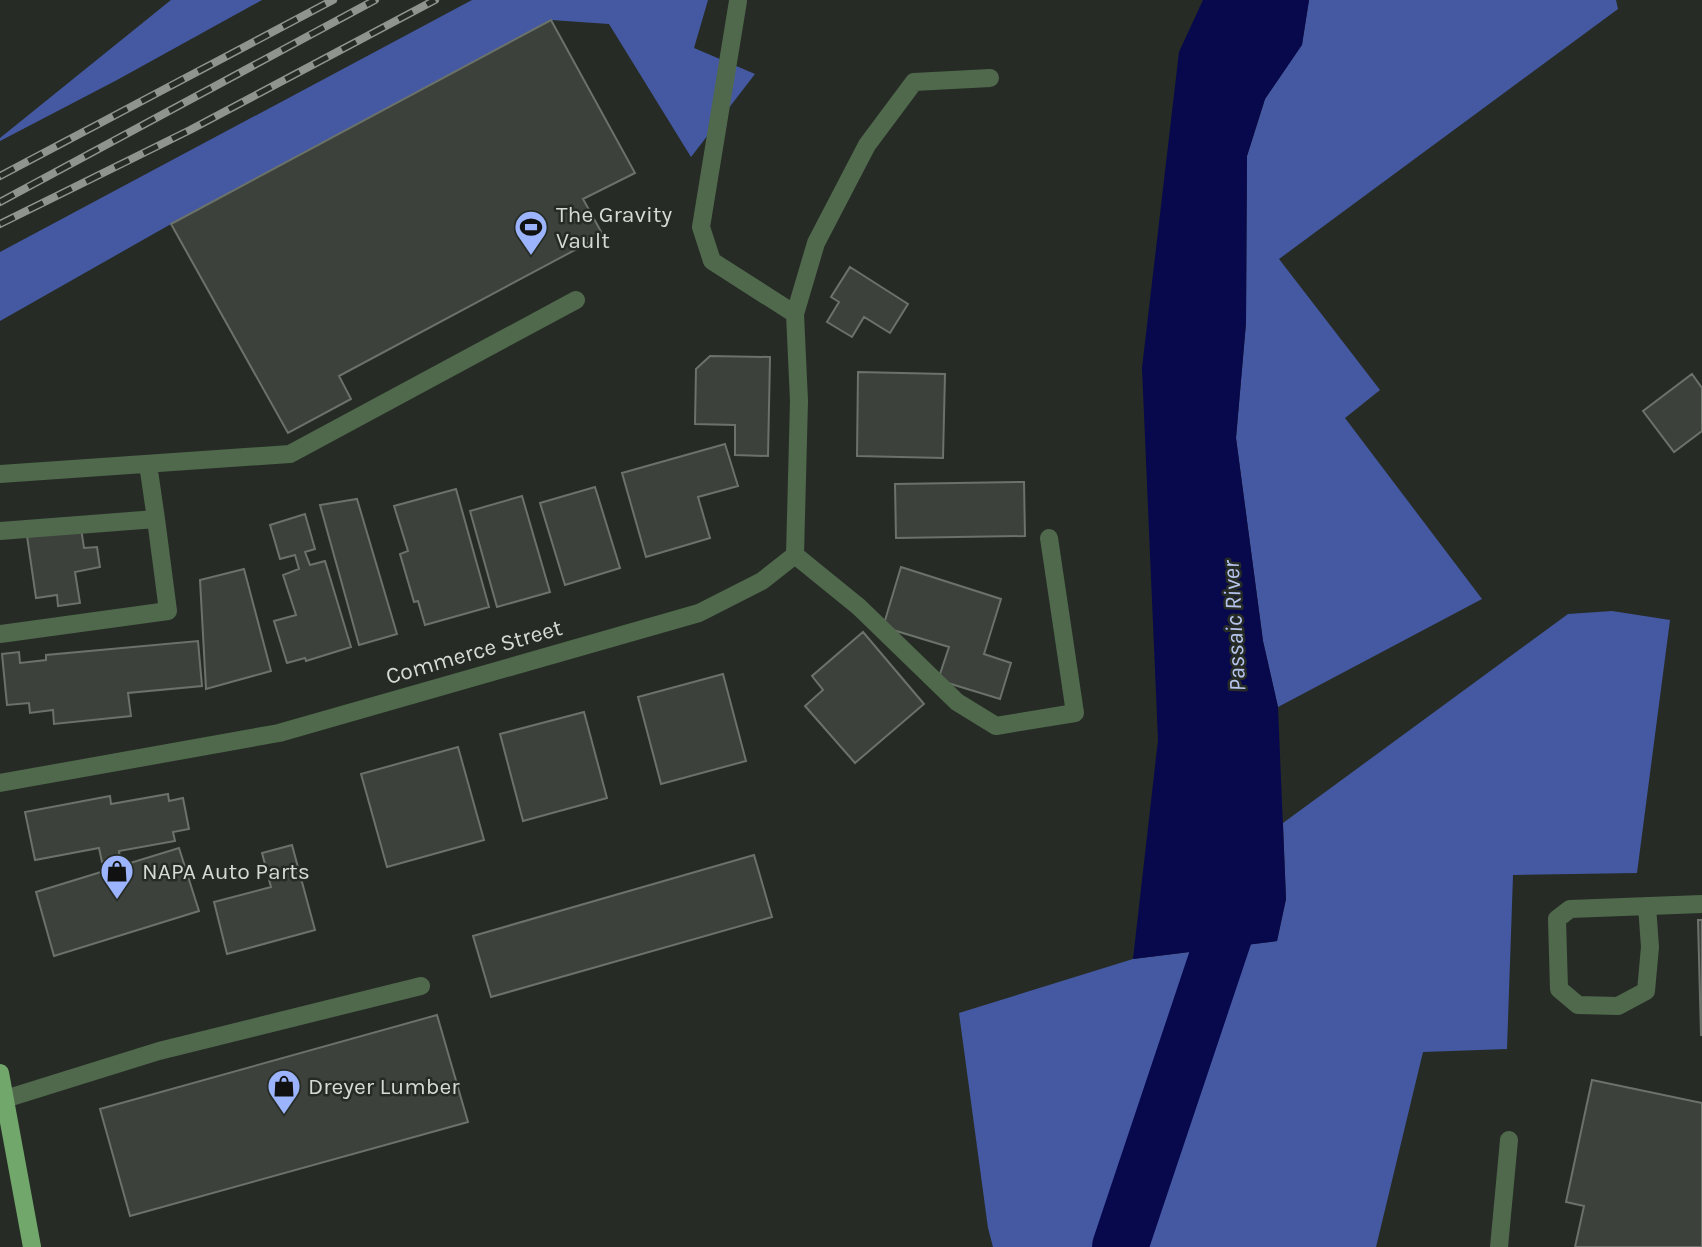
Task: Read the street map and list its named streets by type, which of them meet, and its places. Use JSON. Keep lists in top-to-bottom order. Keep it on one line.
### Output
{"streets":{"street":["Commerce Street"]},"water":["Passaic River"],"places":{"sports":["The Gravity Vault"],"shop":["NAPA Auto Parts","Dreyer Lumber"]}}
